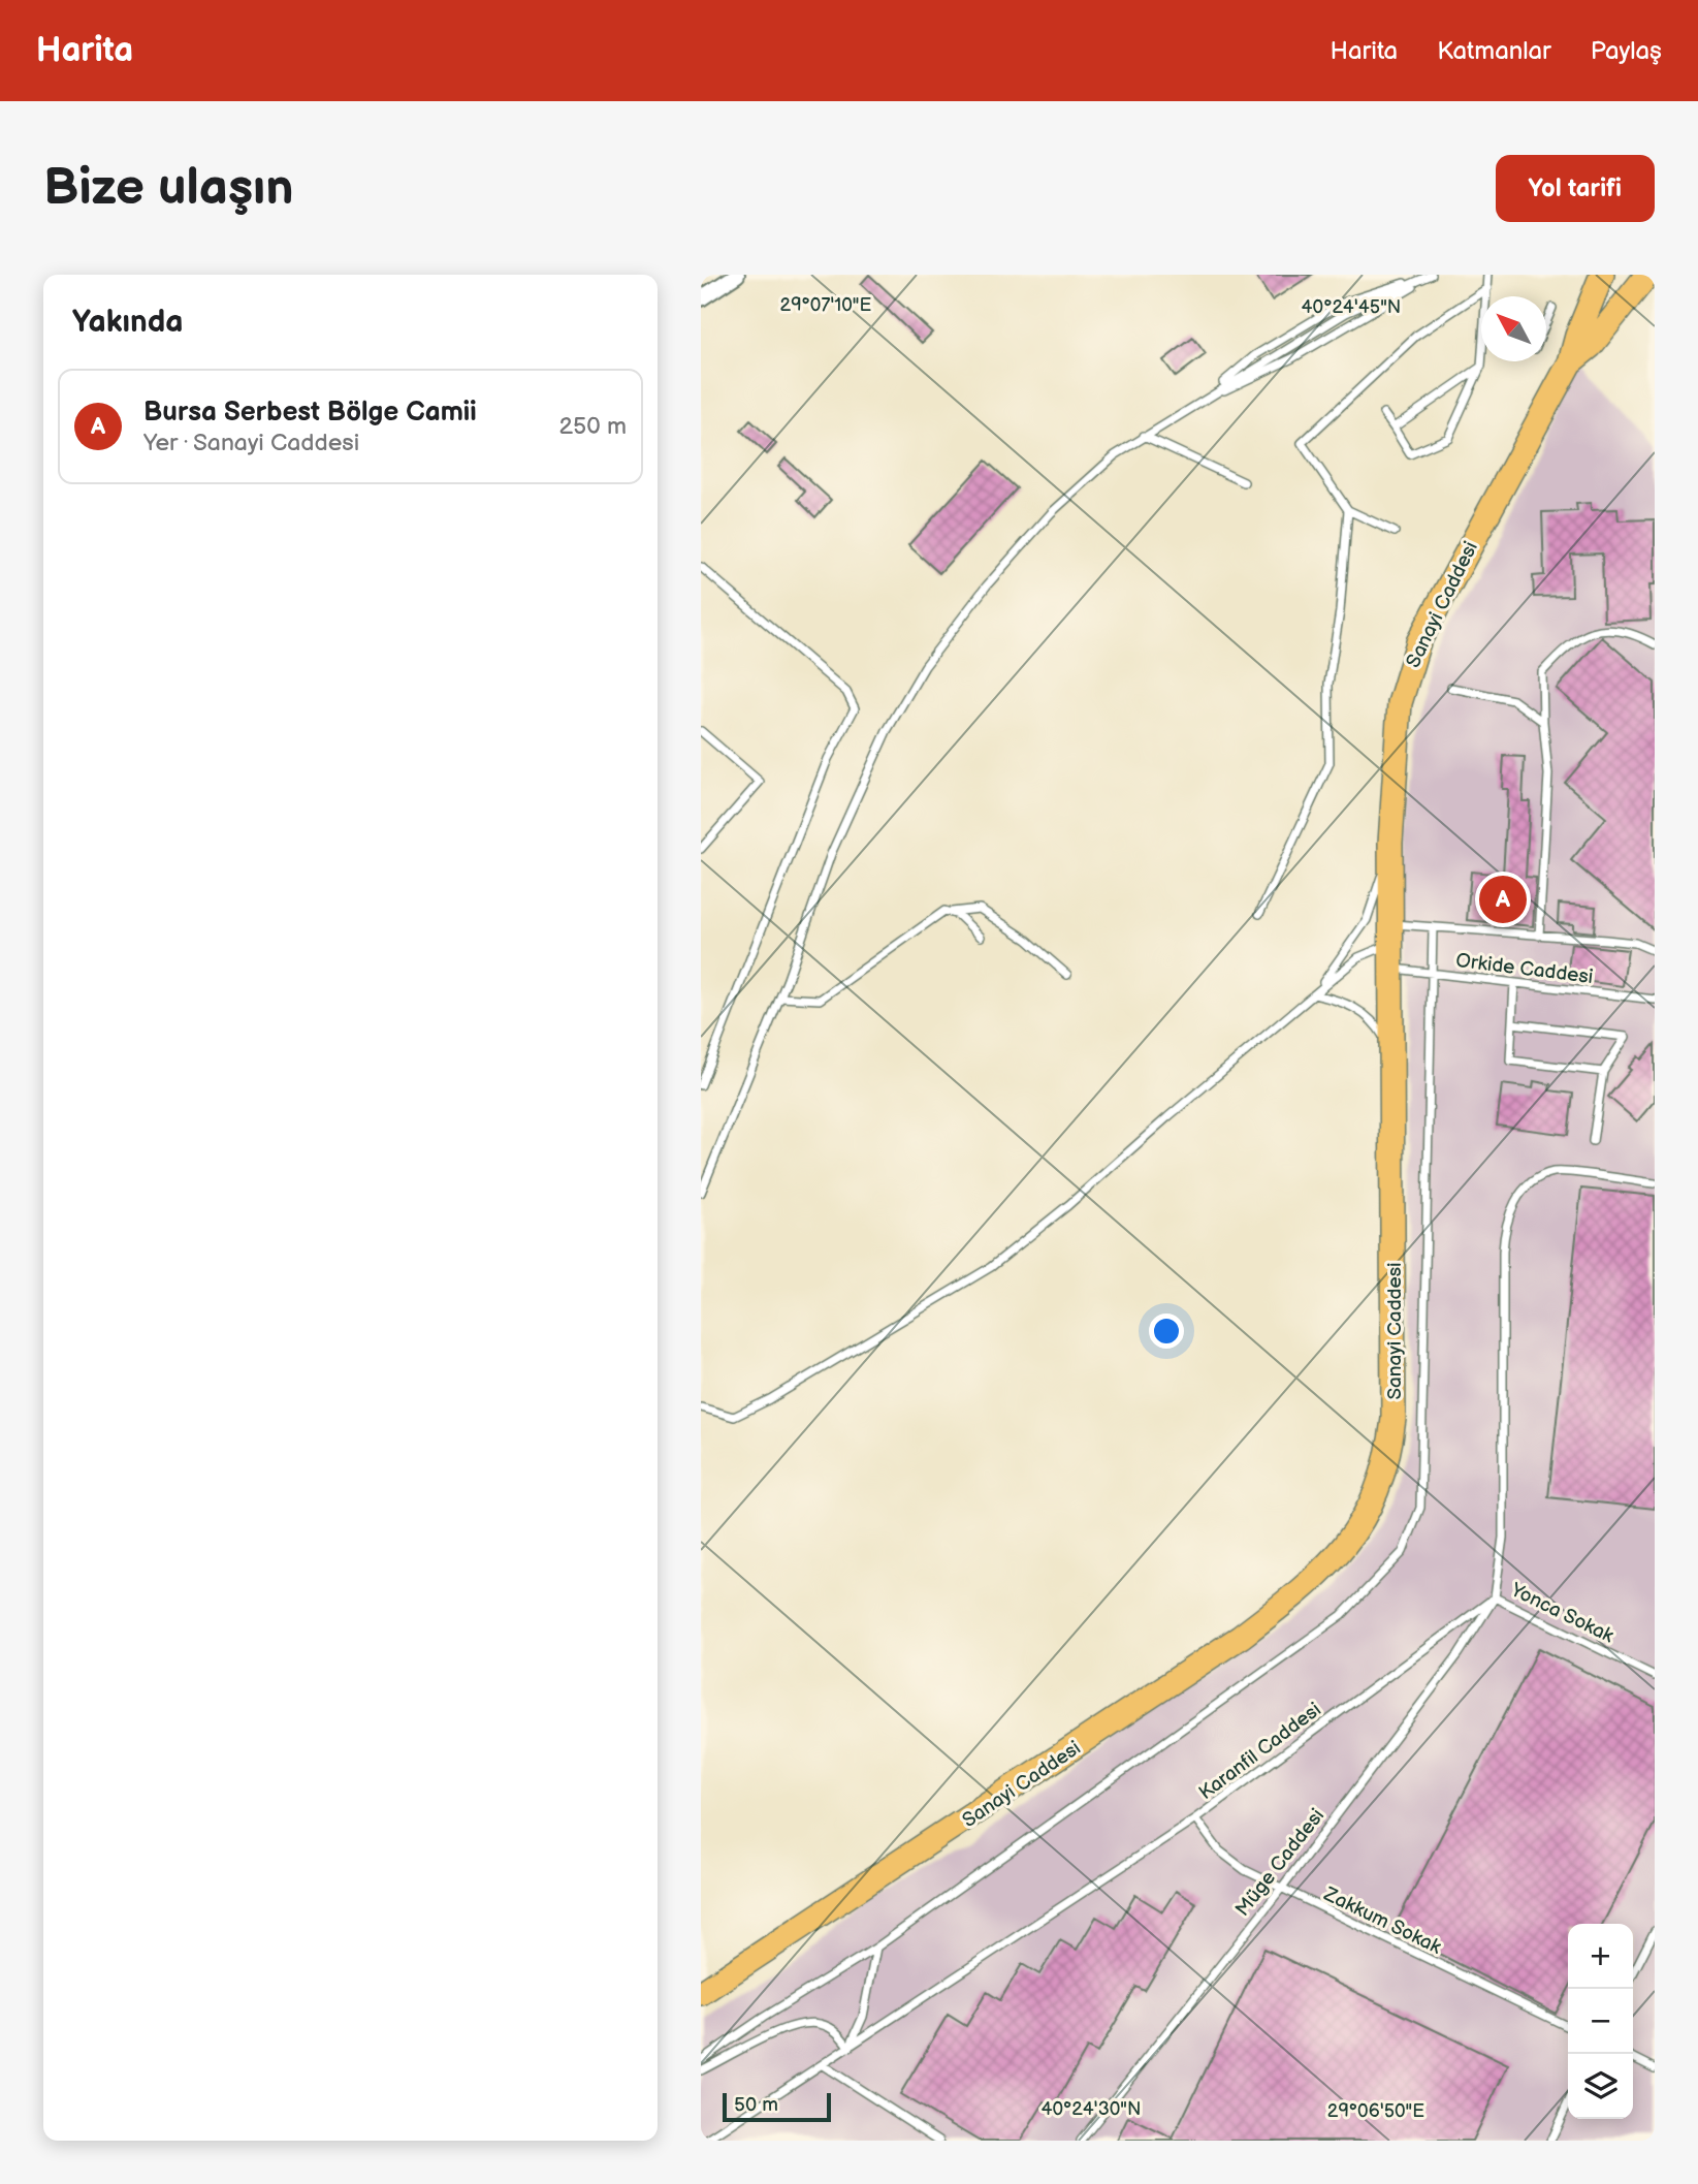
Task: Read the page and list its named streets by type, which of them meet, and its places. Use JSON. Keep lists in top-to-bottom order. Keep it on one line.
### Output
{"streets":{"main road":["Sanayi Caddesi"],"lane":["Orkide Caddesi","Yonca Sokak","Karanfil Caddesi","Müge Caddesi","Zakkum Sokak"]},"crossings":[["Sanayi Caddesi","Orkide Caddesi"],["Yonca Sokak","Karanfil Caddesi"],["Yonca Sokak","Müge Caddesi"],["Karanfil Caddesi","Müge Caddesi"],["Karanfil Caddesi","Zakkum Sokak"],["Müge Caddesi","Zakkum Sokak"]],"scale_bar":"50 m","north":"top left","page":{"header":"Harita","nav":["Harita","Katmanlar","Paylaş"],"buttons":"Yol tarifi","title":"Bize ulaşın","heading":"Yakında","list":[{"mark":"A","name":"Bursa Serbest Bölge Camii","note":"Yer · Sanayi Caddesi","value":"250 m"}],"pins":"A","map_buttons":["+","−"],"scale":"50 m"},"coordinates":["29°07'10\"E","40°24'45\"N","40°24'30\"N","29°06'50\"E"]}
